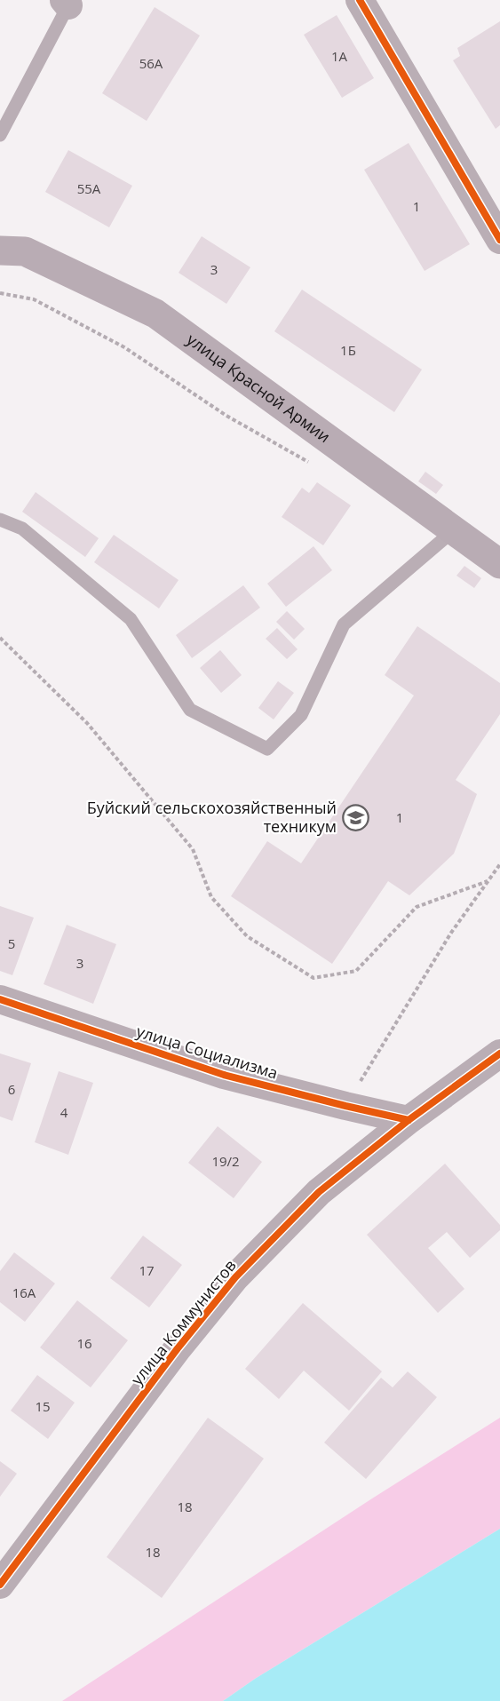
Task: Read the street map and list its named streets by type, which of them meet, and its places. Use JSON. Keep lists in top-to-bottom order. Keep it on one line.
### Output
{"streets":{"main road":["улица Красной Армии"],"street":["улица Социализма","улица Коммунистов"]},"crossings":[["улица Социализма","улица Коммунистов"]],"places":{"school or university":["Буйский сельскохозяйственный техникум"]},"house_numbers":["1А","56А","55А","1","3","1Б","1","5","3","6","4","19/2","17","16А","16","15","18","18"]}
